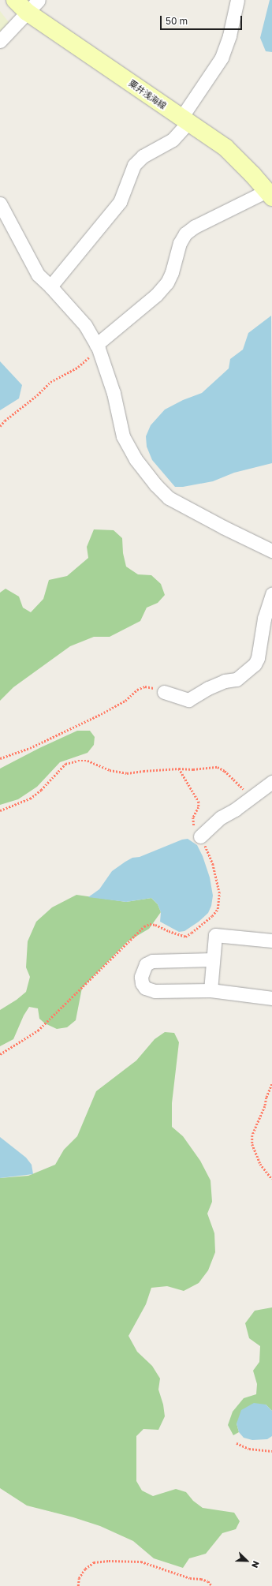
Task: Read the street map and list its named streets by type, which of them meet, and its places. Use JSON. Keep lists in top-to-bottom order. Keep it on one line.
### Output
{"streets":{"main road":["粟井浅海線"]},"scale_bar":"50 m","north":"bottom right"}
